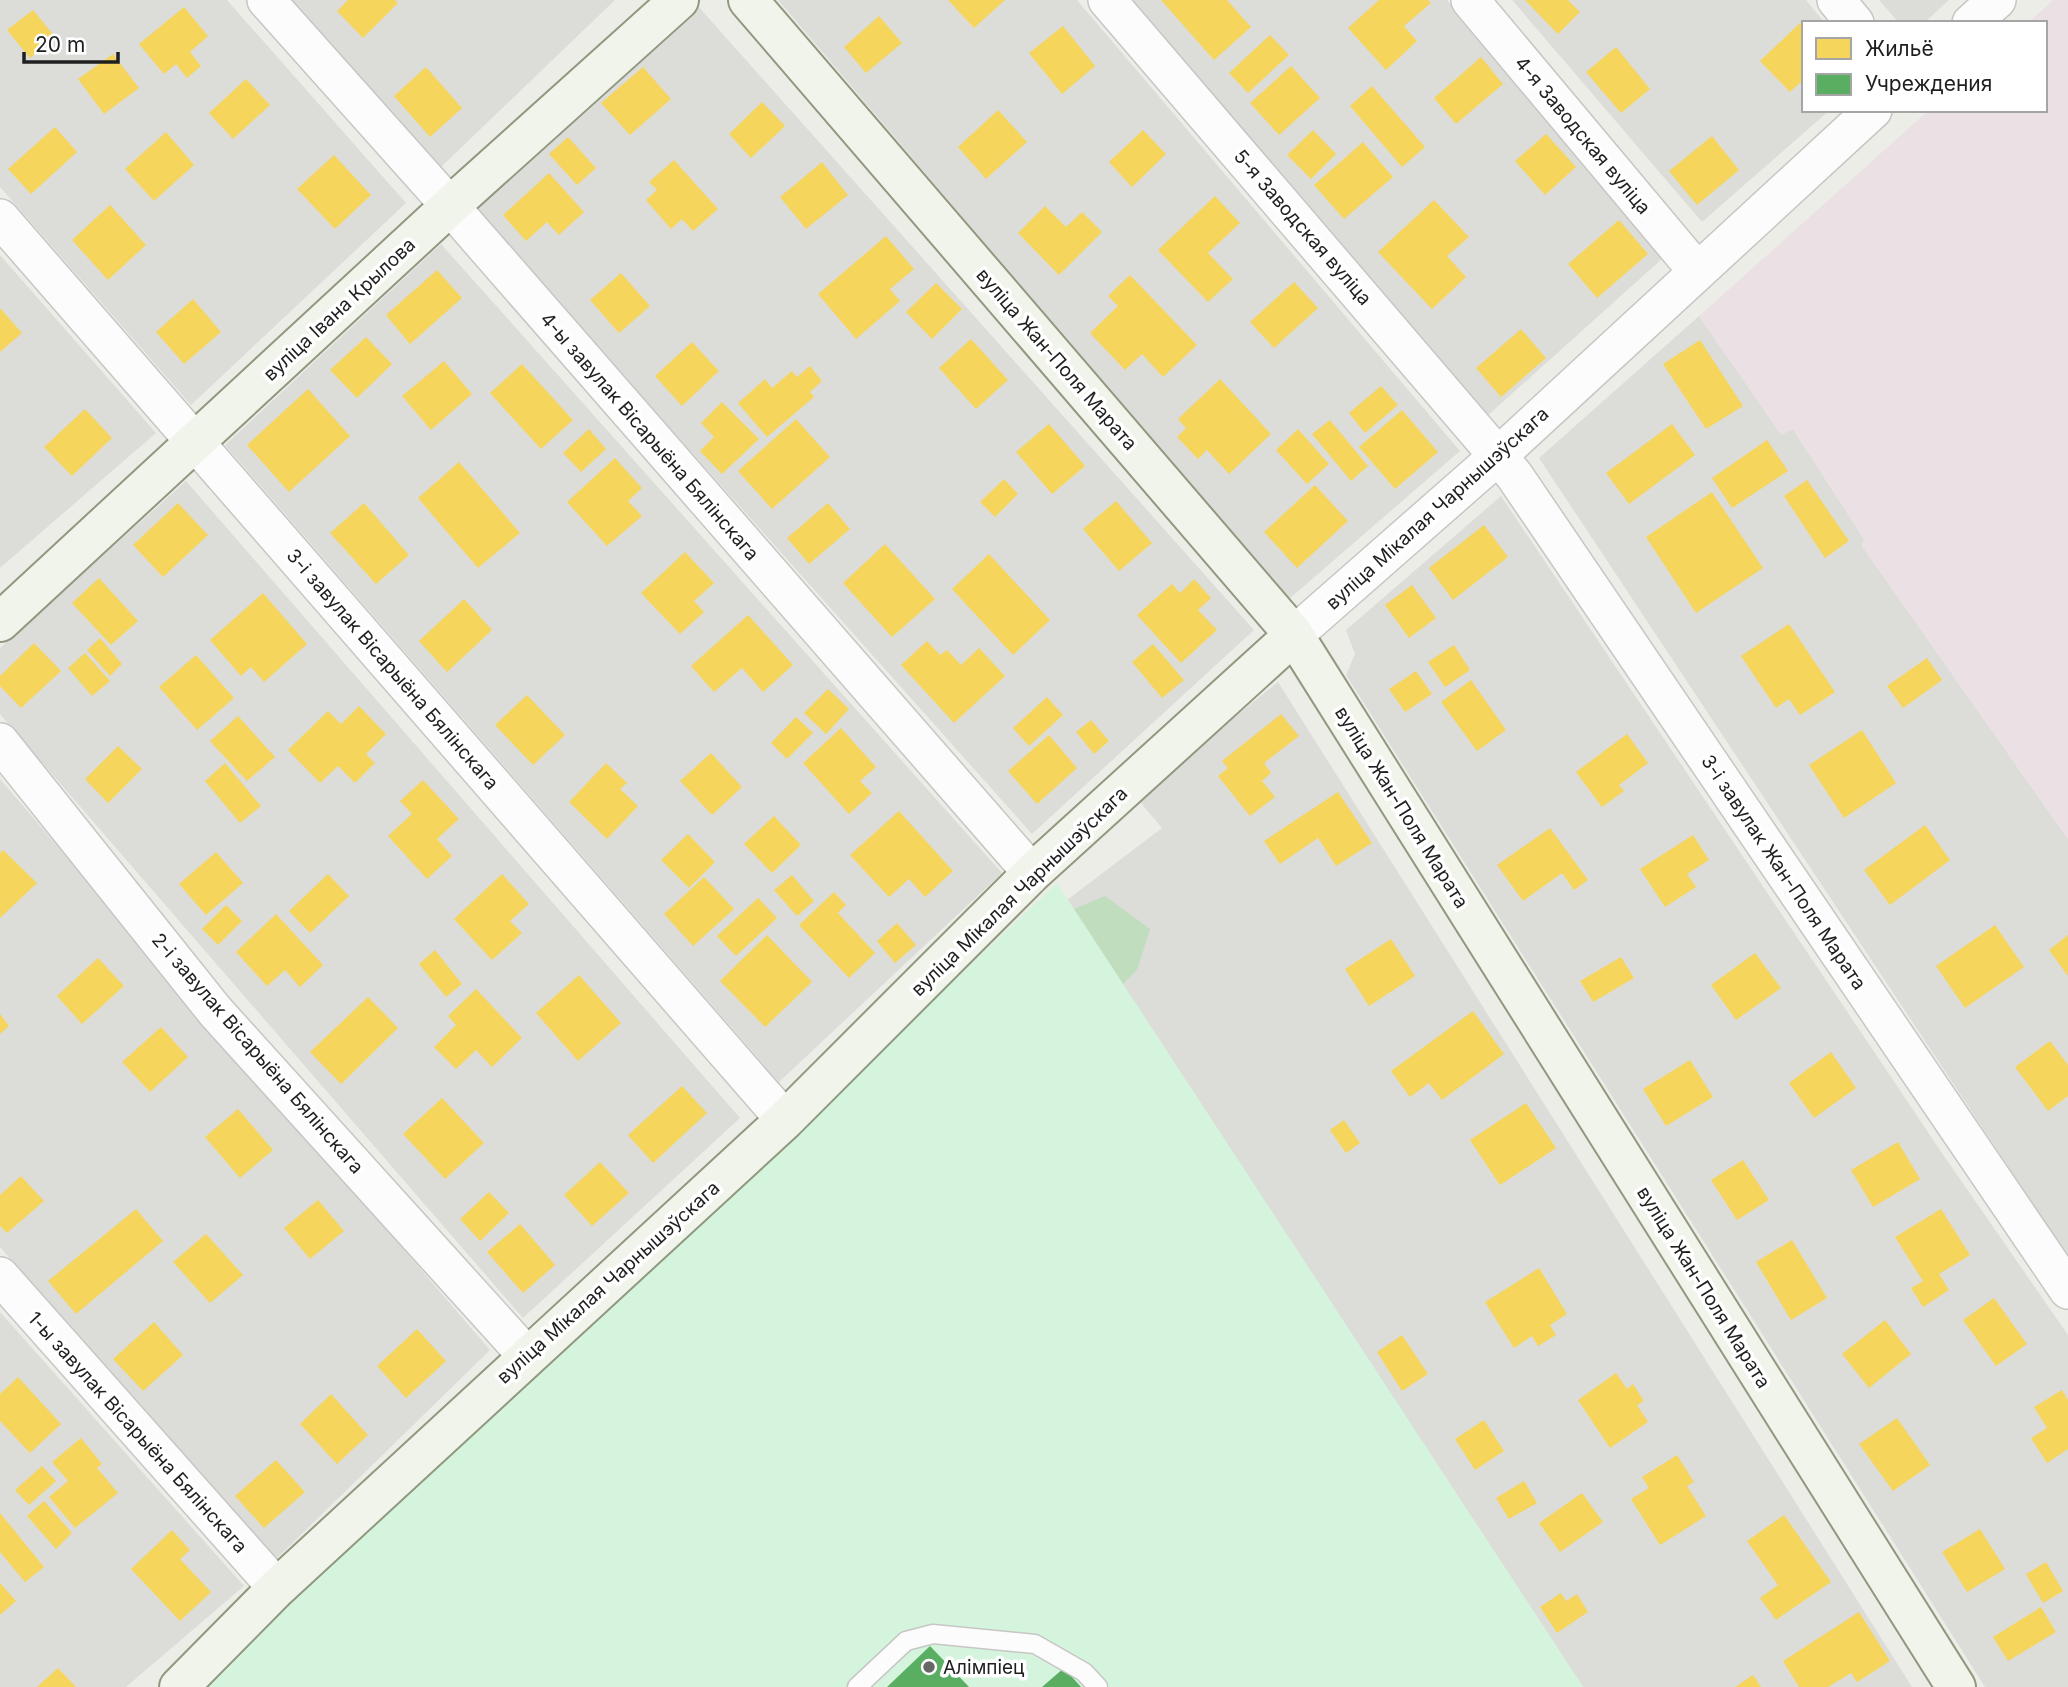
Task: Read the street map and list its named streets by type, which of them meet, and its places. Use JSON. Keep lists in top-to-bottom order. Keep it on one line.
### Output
{"streets":{"street":["4-я Заводская вуліца","5-я Заводская вуліца","вуліца Івана Крылова","вуліца Жан-Поля Марата","4-ы завулак Вісарыёна Бялінскага","вуліца Мікалая Чарнышэўскага","3-і завулак Вісарыёна Бялінскага","3-і завулак Жан-Поля Марата","2-і завулак Вісарыёна Бялінскага","1-ы завулак Вісарыёна Бялінскага"]},"crossings":[["4-я Заводская вуліца","вуліца Мікалая Чарнышэўскага"],["5-я Заводская вуліца","вуліца Мікалая Чарнышэўскага"],["5-я Заводская вуліца","3-і завулак Жан-Поля Марата"],["вуліца Івана Крылова","4-ы завулак Вісарыёна Бялінскага"],["вуліца Івана Крылова","3-і завулак Вісарыёна Бялінскага"],["вуліца Жан-Поля Марата","вуліца Мікалая Чарнышэўскага"],["4-ы завулак Вісарыёна Бялінскага","вуліца Мікалая Чарнышэўскага"],["вуліца Мікалая Чарнышэўскага","3-і завулак Вісарыёна Бялінскага"],["вуліца Мікалая Чарнышэўскага","3-і завулак Жан-Поля Марата"],["вуліца Мікалая Чарнышэўскага","2-і завулак Вісарыёна Бялінскага"],["вуліца Мікалая Чарнышэўскага","1-ы завулак Вісарыёна Бялінскага"]],"places":["Алімпіец"],"legend":["Жильё","Учреждения"],"scale_bar":"20 m"}
